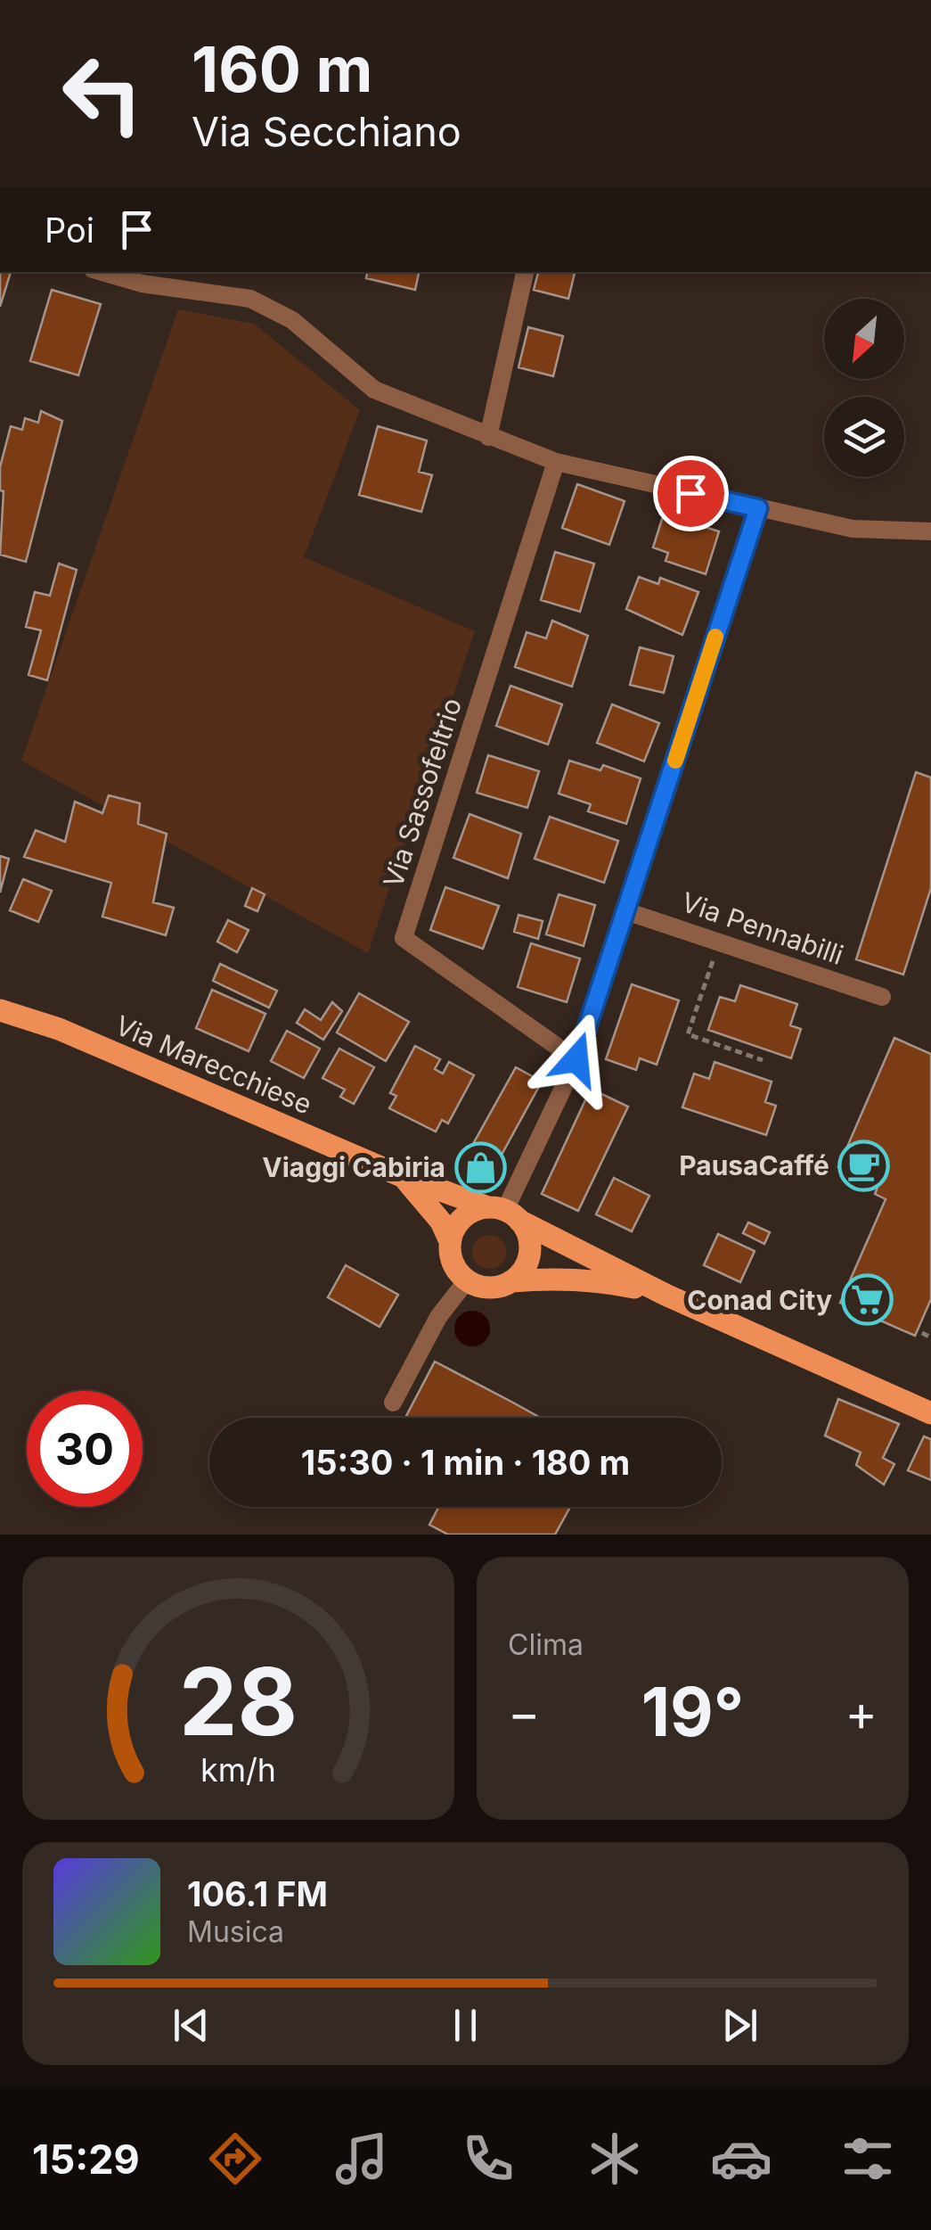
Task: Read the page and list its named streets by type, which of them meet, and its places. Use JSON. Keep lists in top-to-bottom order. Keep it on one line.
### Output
{"streets":{"main road":["Via Marecchiese"],"street":["Via Sassofeltrio","Via Pennabilli"]},"places":{"cafe":["PausaCaffé"],"shop":["Viaggi Cabiria"],"supermarket":["Conad City"]},"north":"bottom left","page":{"turn":["160 m","Via Secchiano"],"then":"Poi","limit":"30","trip":"15:30 · 1 min · 180 m","tile":"Clima","heat":["−","19°","+"],"song":["106.1 FM","Musica"],"tabs":"15:29","gauge":["28","km/h"]}}
